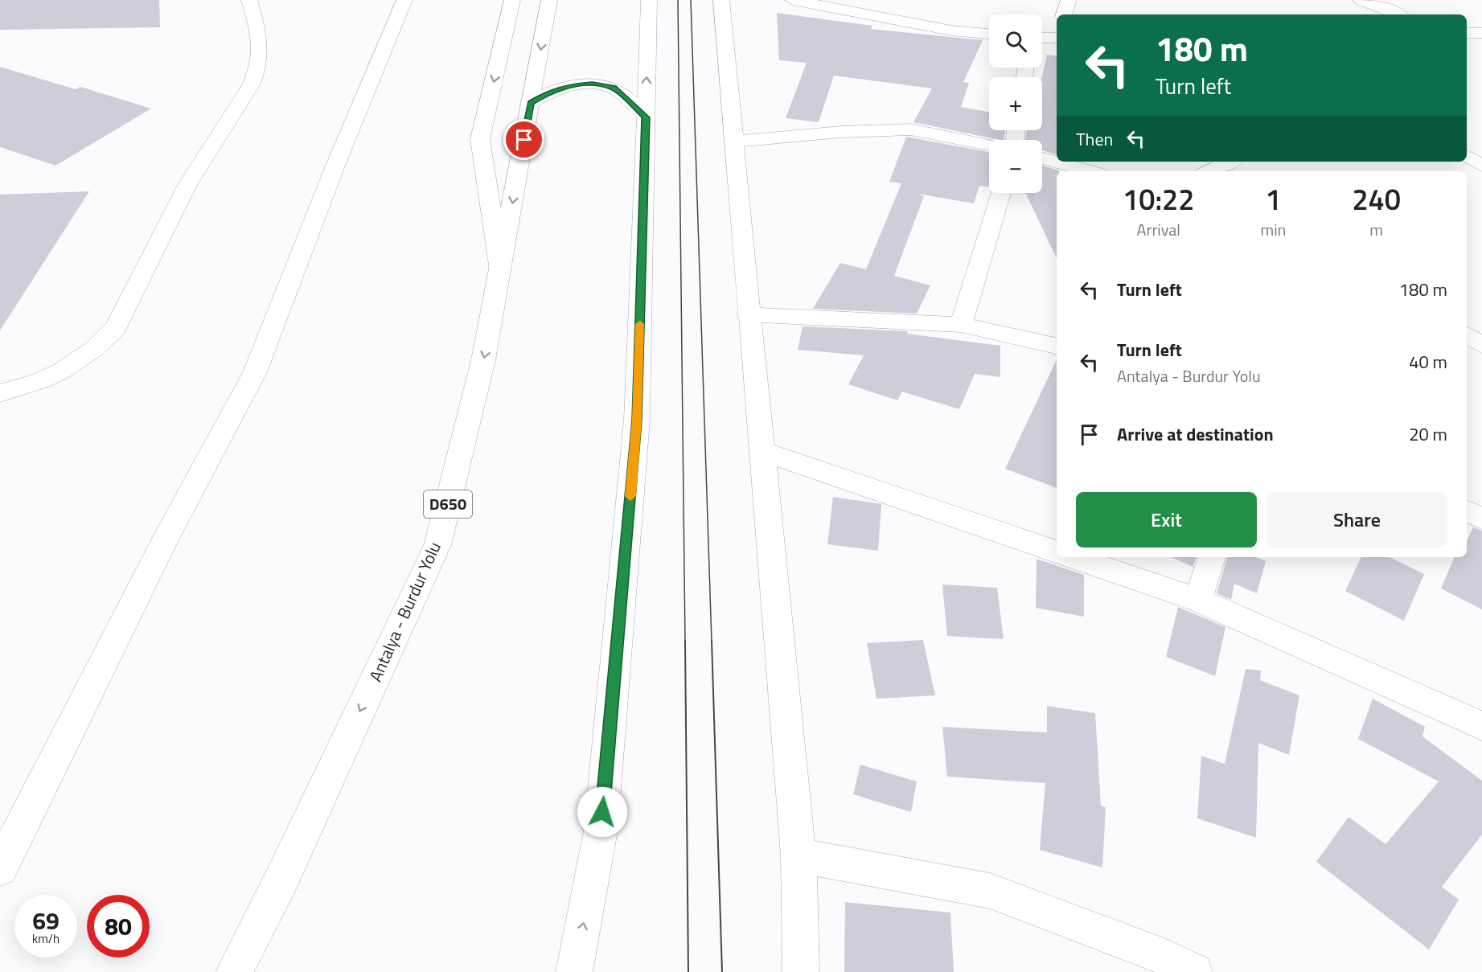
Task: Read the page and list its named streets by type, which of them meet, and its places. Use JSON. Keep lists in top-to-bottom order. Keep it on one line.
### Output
{"streets":{"main road":["D650","Antalya - Burdur Yolu"]},"page":{"map_buttons":["+","−"],"turn":["180 m","Turn left"],"then":"Then","eta":["10:22","Arrival","1","min","240","m"],"list":[{"name":"Turn left","value":"180 m"},{"name":"Turn left","note":"Antalya - Burdur Yolu","value":"40 m"},{"name":"Arrive at destination","value":"20 m"}],"buttons":["Exit","Share"],"speed":"69 km/h","limit":"80"}}
